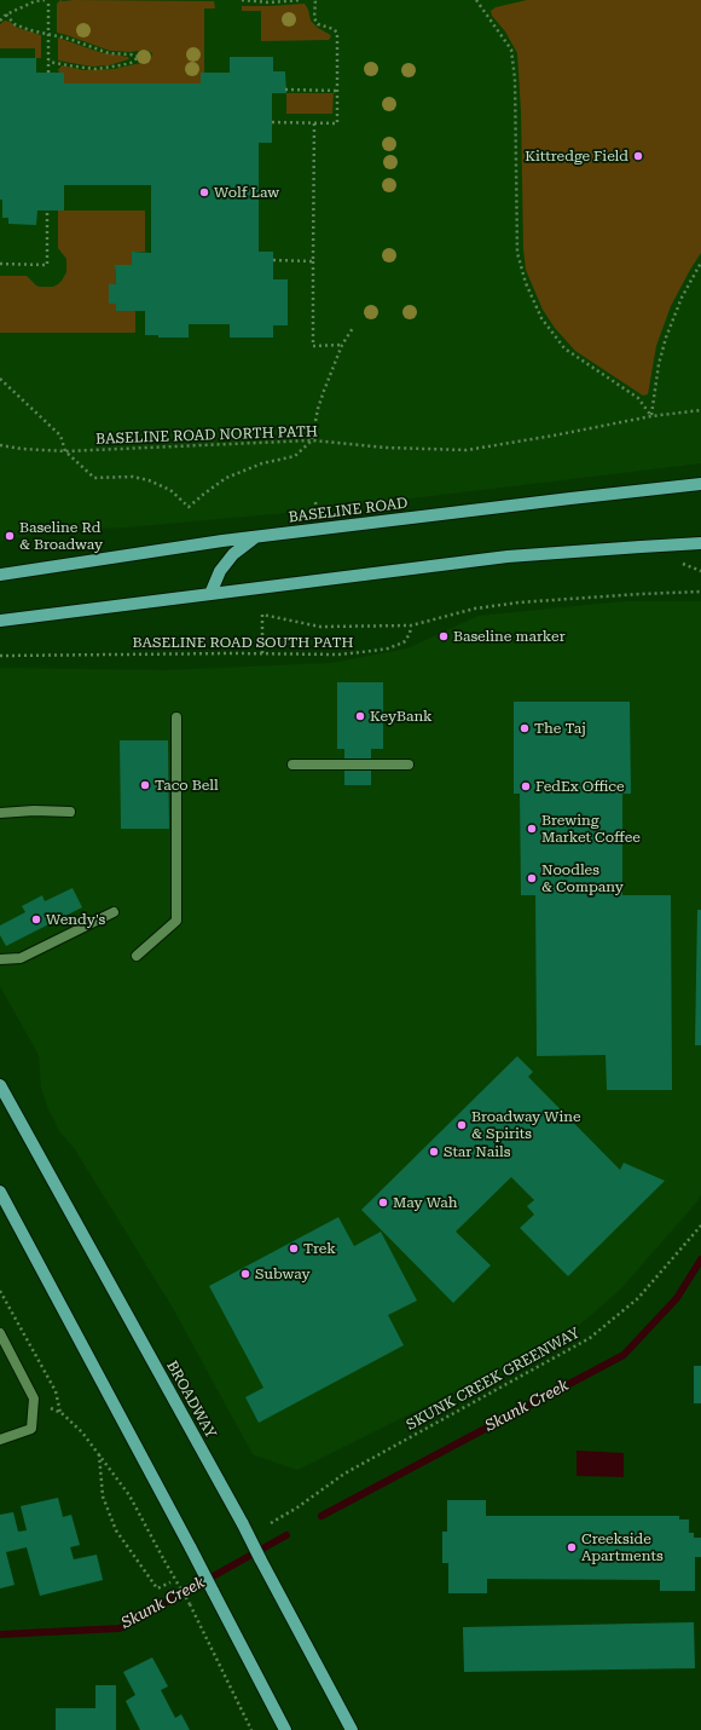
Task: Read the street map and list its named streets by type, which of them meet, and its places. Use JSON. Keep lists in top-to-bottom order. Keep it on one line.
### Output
{"streets":{"main road":["BASELINE ROAD","BROADWAY"],"path":["BASELINE ROAD NORTH PATH","BASELINE ROAD SOUTH PATH","SKUNK CREEK GREENWAY"]},"water":["Skunk Creek"],"places":["Kittredge Field","Wolf Law","Baseline Rd & Broadway","Baseline marker","KeyBank","The Taj","Taco Bell","FedEx Office","Brewing Market Coffee","Noodles & Company","Wendy's","Broadway Wine & Spirits","Star Nails","May Wah","Trek","Subway","Creekside Apartments"]}
